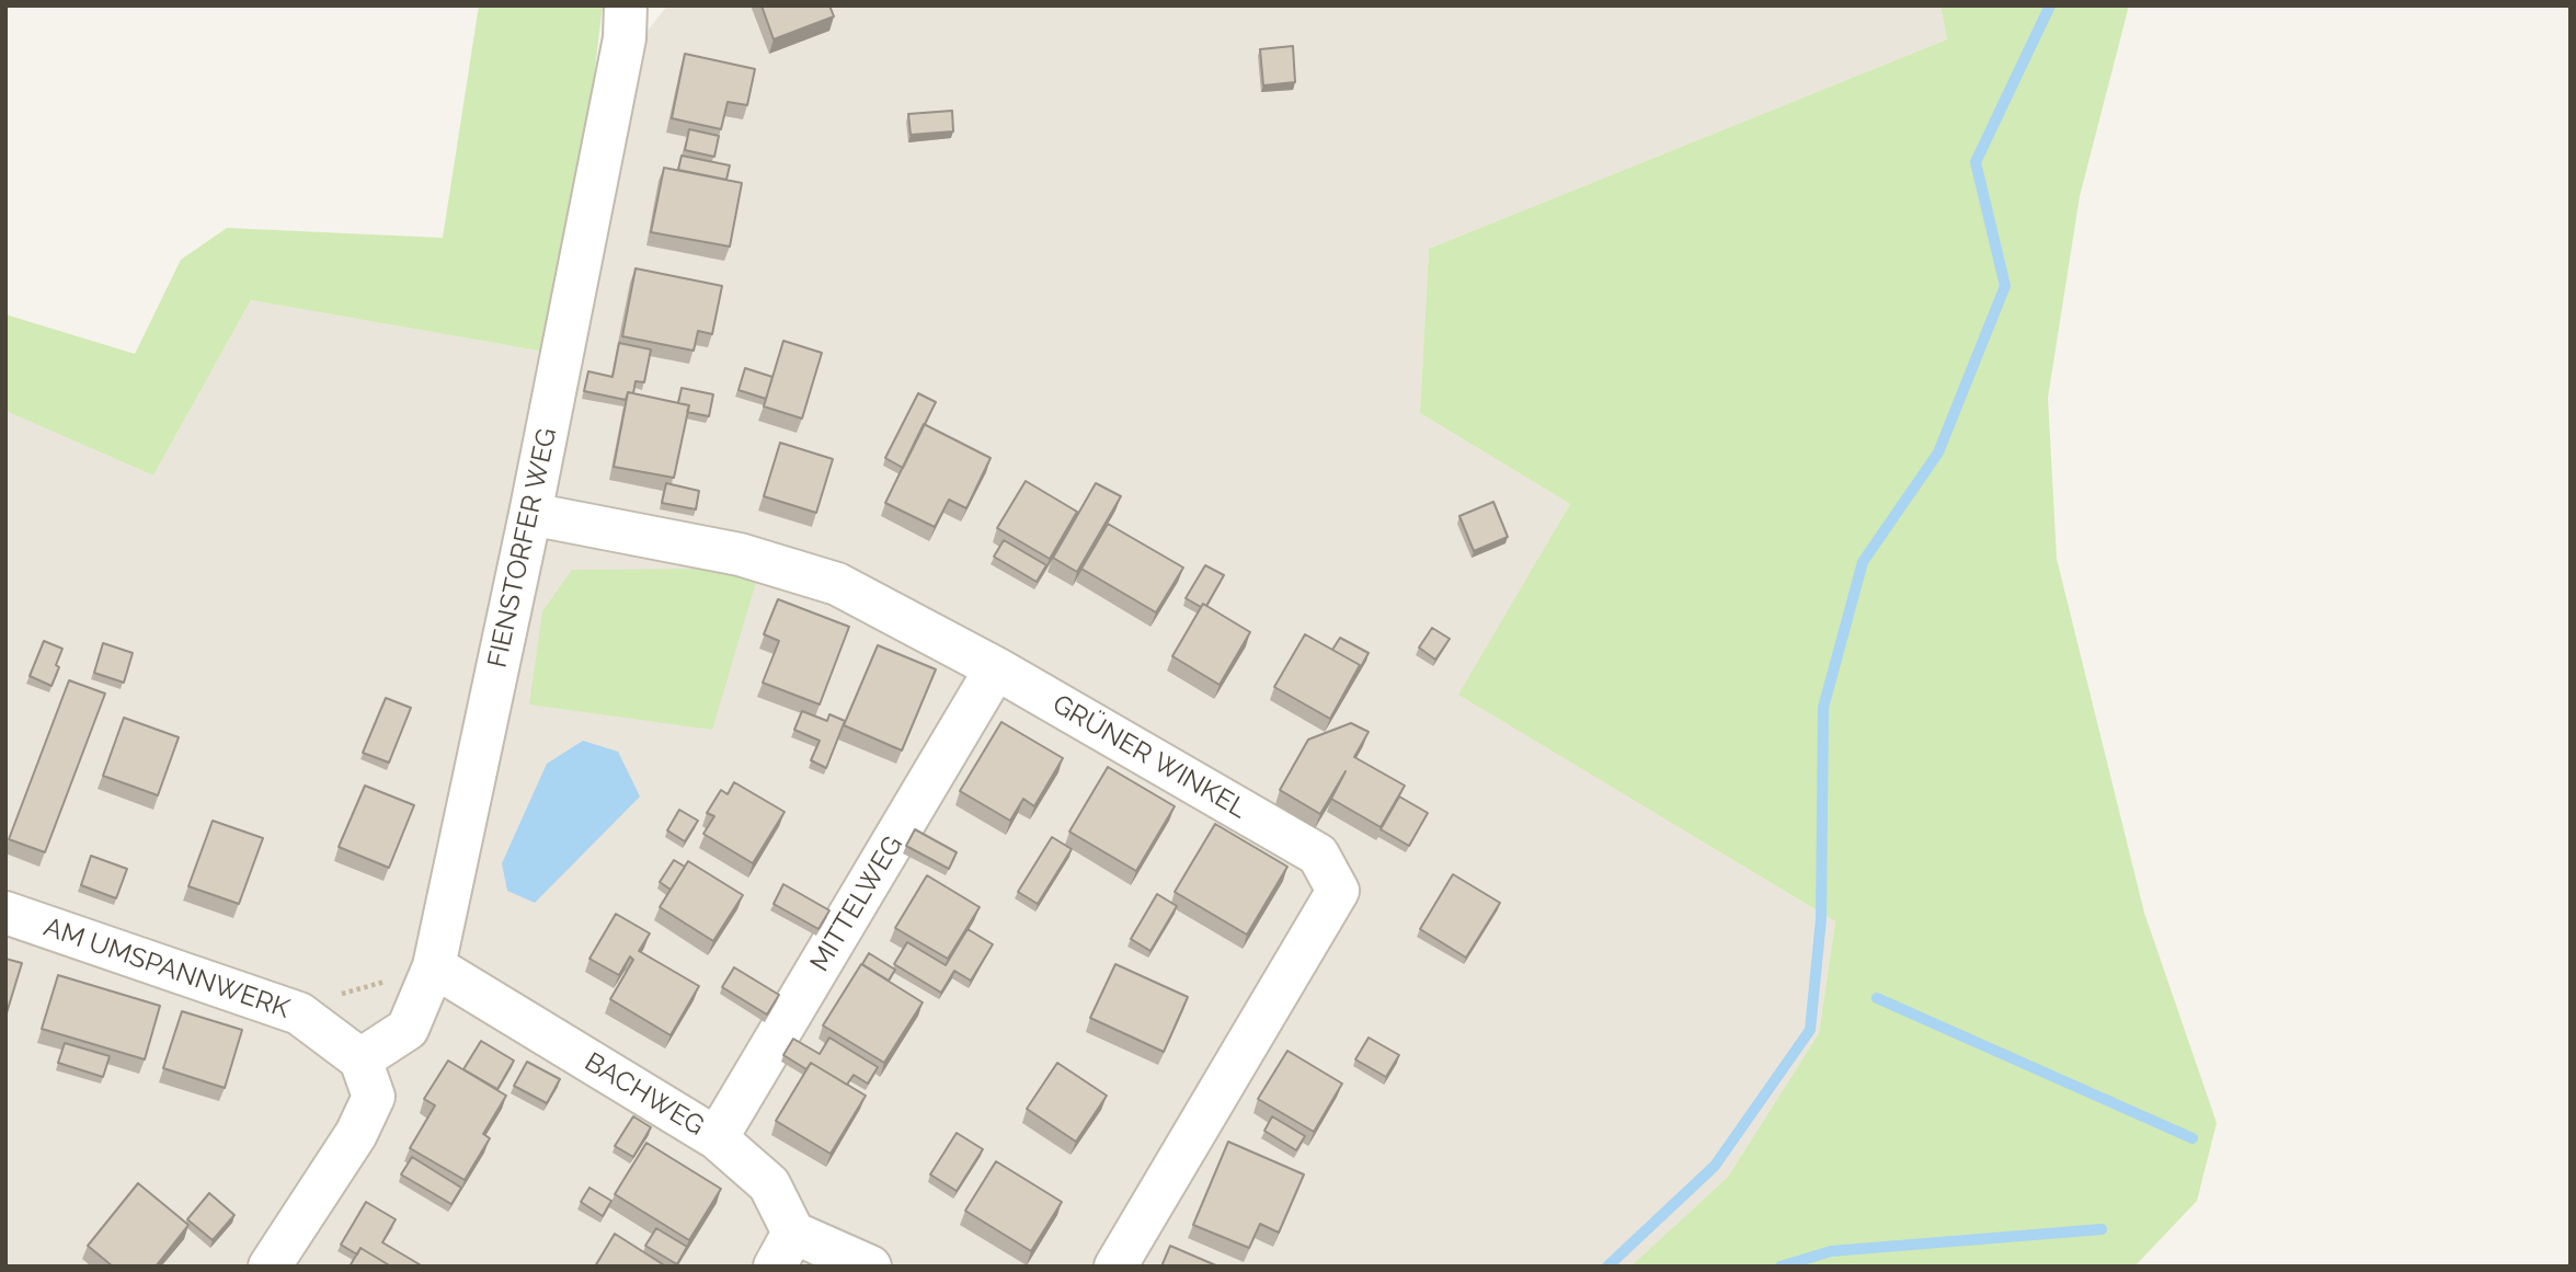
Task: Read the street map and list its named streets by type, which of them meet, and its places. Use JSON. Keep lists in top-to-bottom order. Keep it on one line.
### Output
{"streets":{"street":["FIENSTORFER WEG","GRÜNER WINKEL","MITTELWEG","AM UMSPANNWERK","BACHWEG"]},"crossings":[["FIENSTORFER WEG","GRÜNER WINKEL"],["FIENSTORFER WEG","AM UMSPANNWERK"],["FIENSTORFER WEG","BACHWEG"],["GRÜNER WINKEL","MITTELWEG"],["MITTELWEG","BACHWEG"]]}
